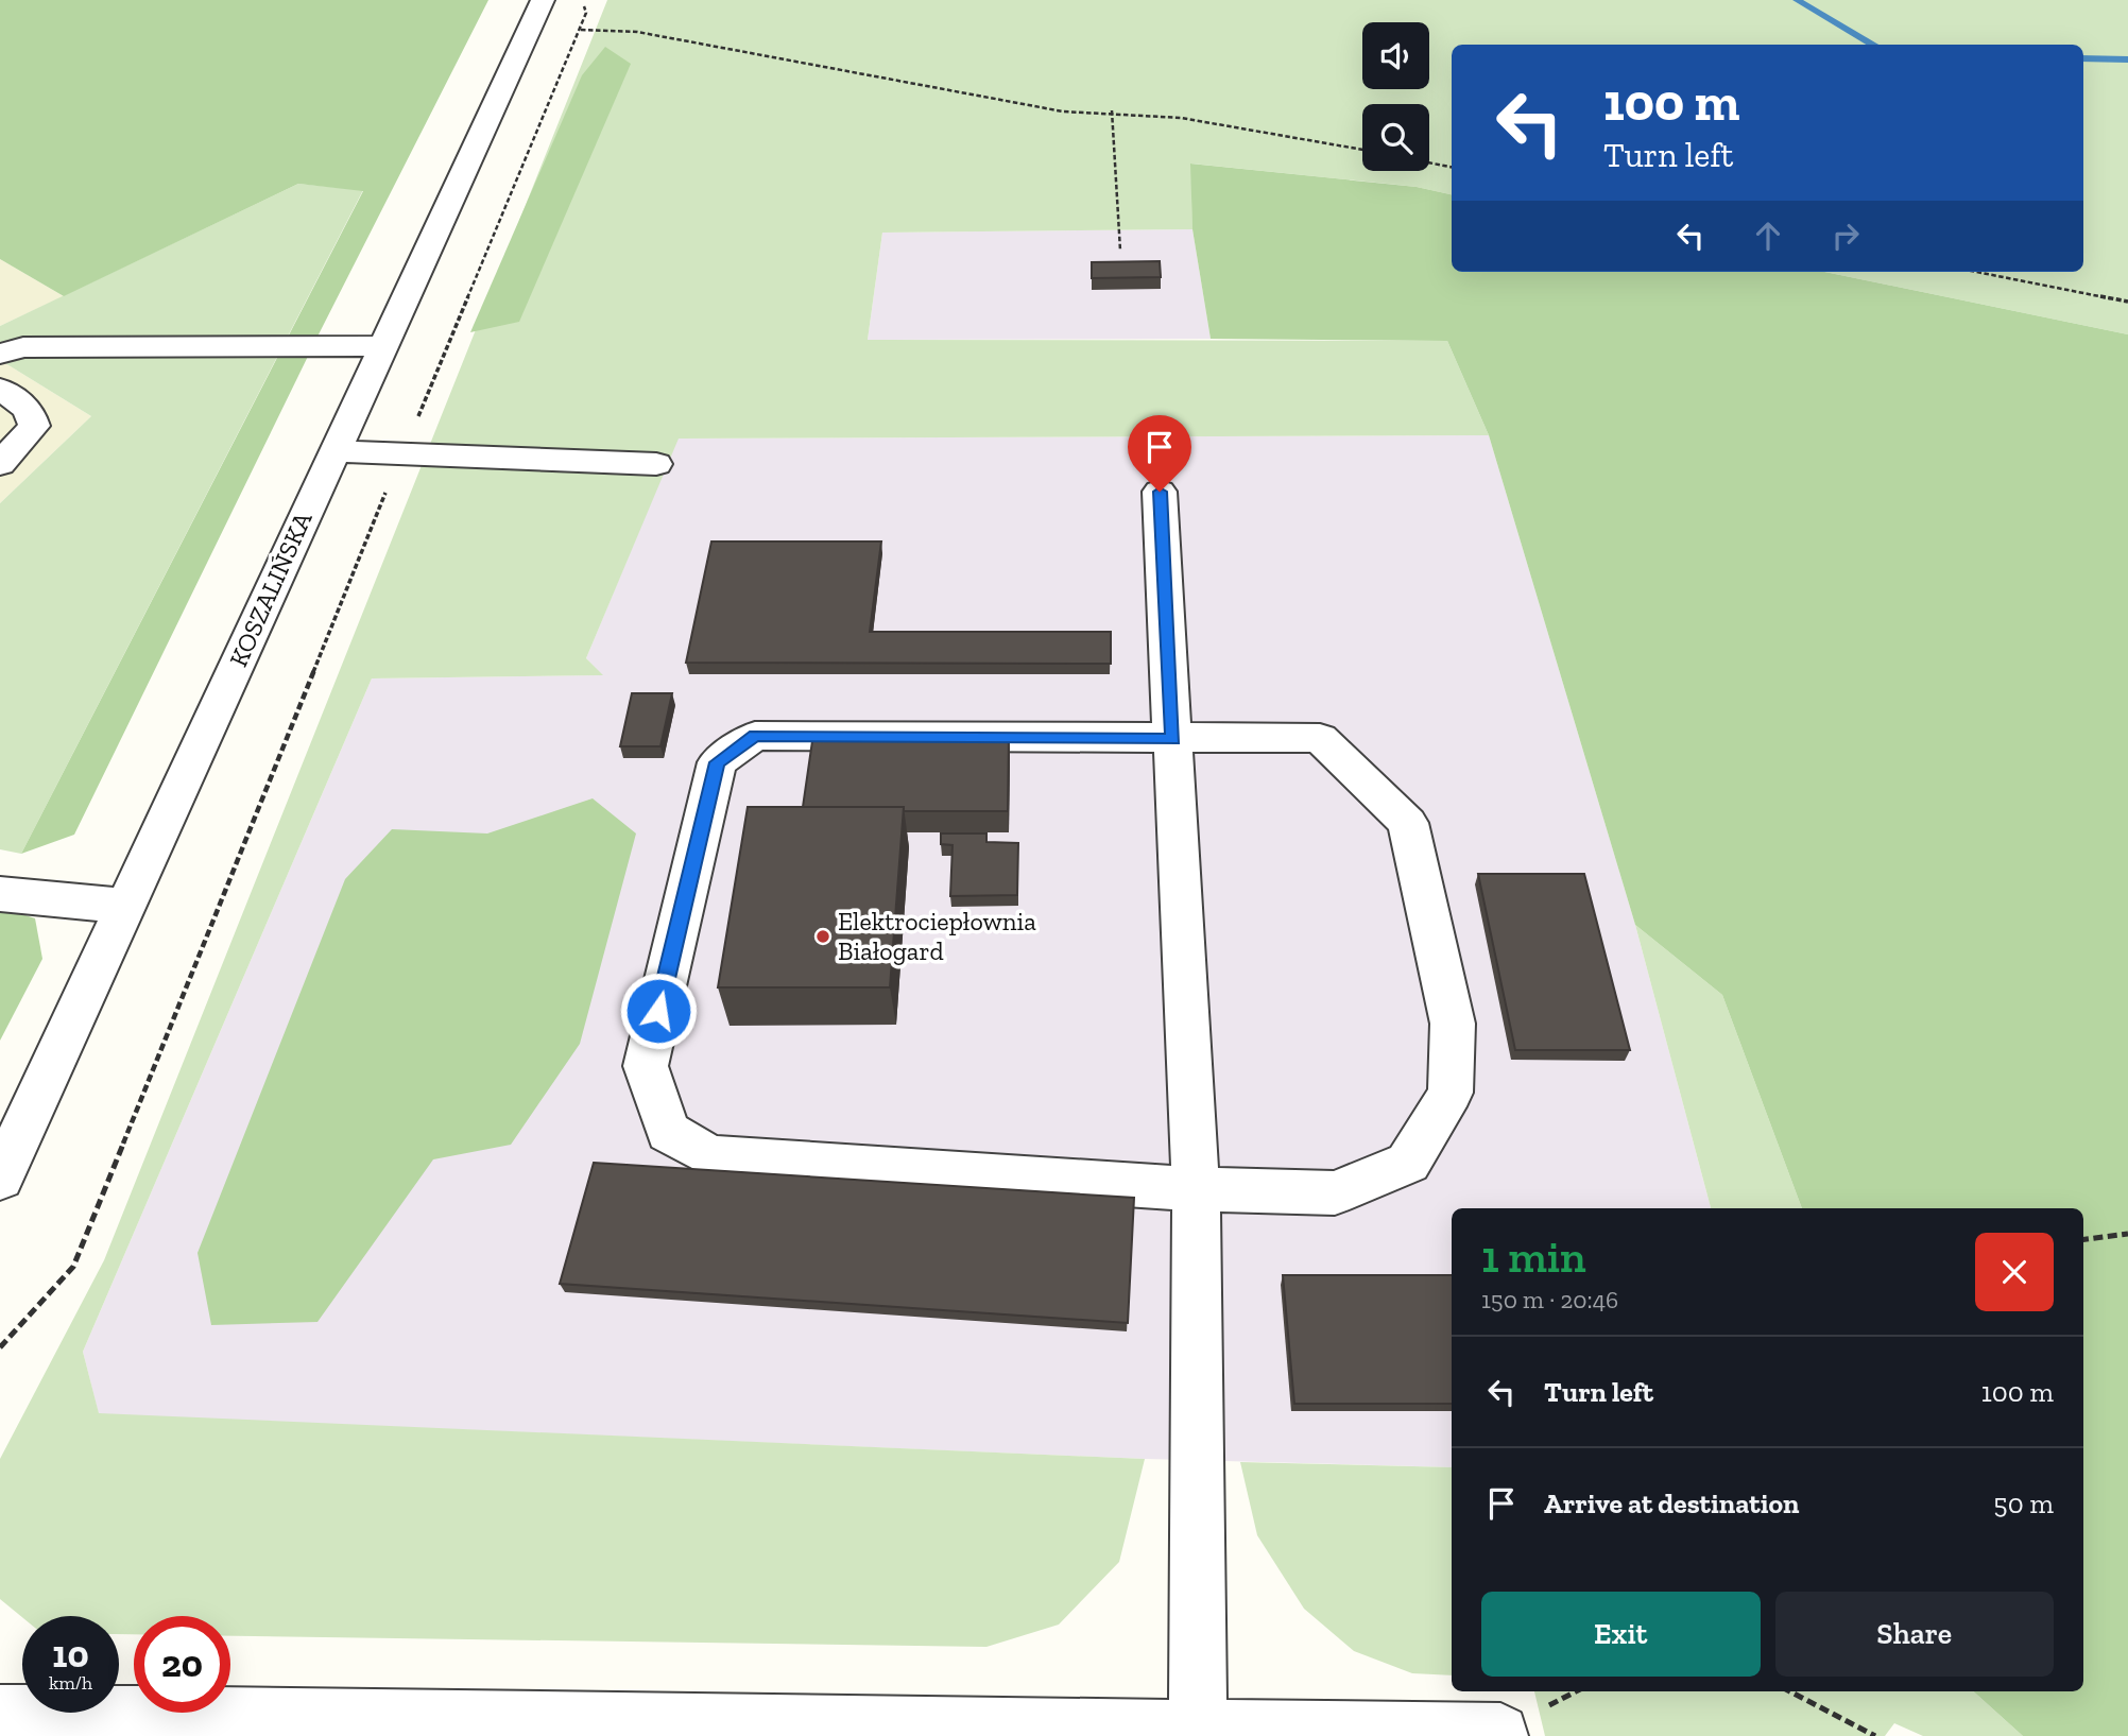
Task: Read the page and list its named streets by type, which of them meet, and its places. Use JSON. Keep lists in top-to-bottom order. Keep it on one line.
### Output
{"streets":{"street":["KOSZALIŃSKA"]},"places":["Elektrociepłownia Białogard"],"page":{"turn":["100 m","Turn left"],"heading":["1 min","150 m · 20:46"],"list":[{"name":"Turn left","value":"100 m"},{"name":"Arrive at destination","value":"50 m"}],"buttons":["Exit","Share"],"speed":"10 km/h","limit":"20"}}
